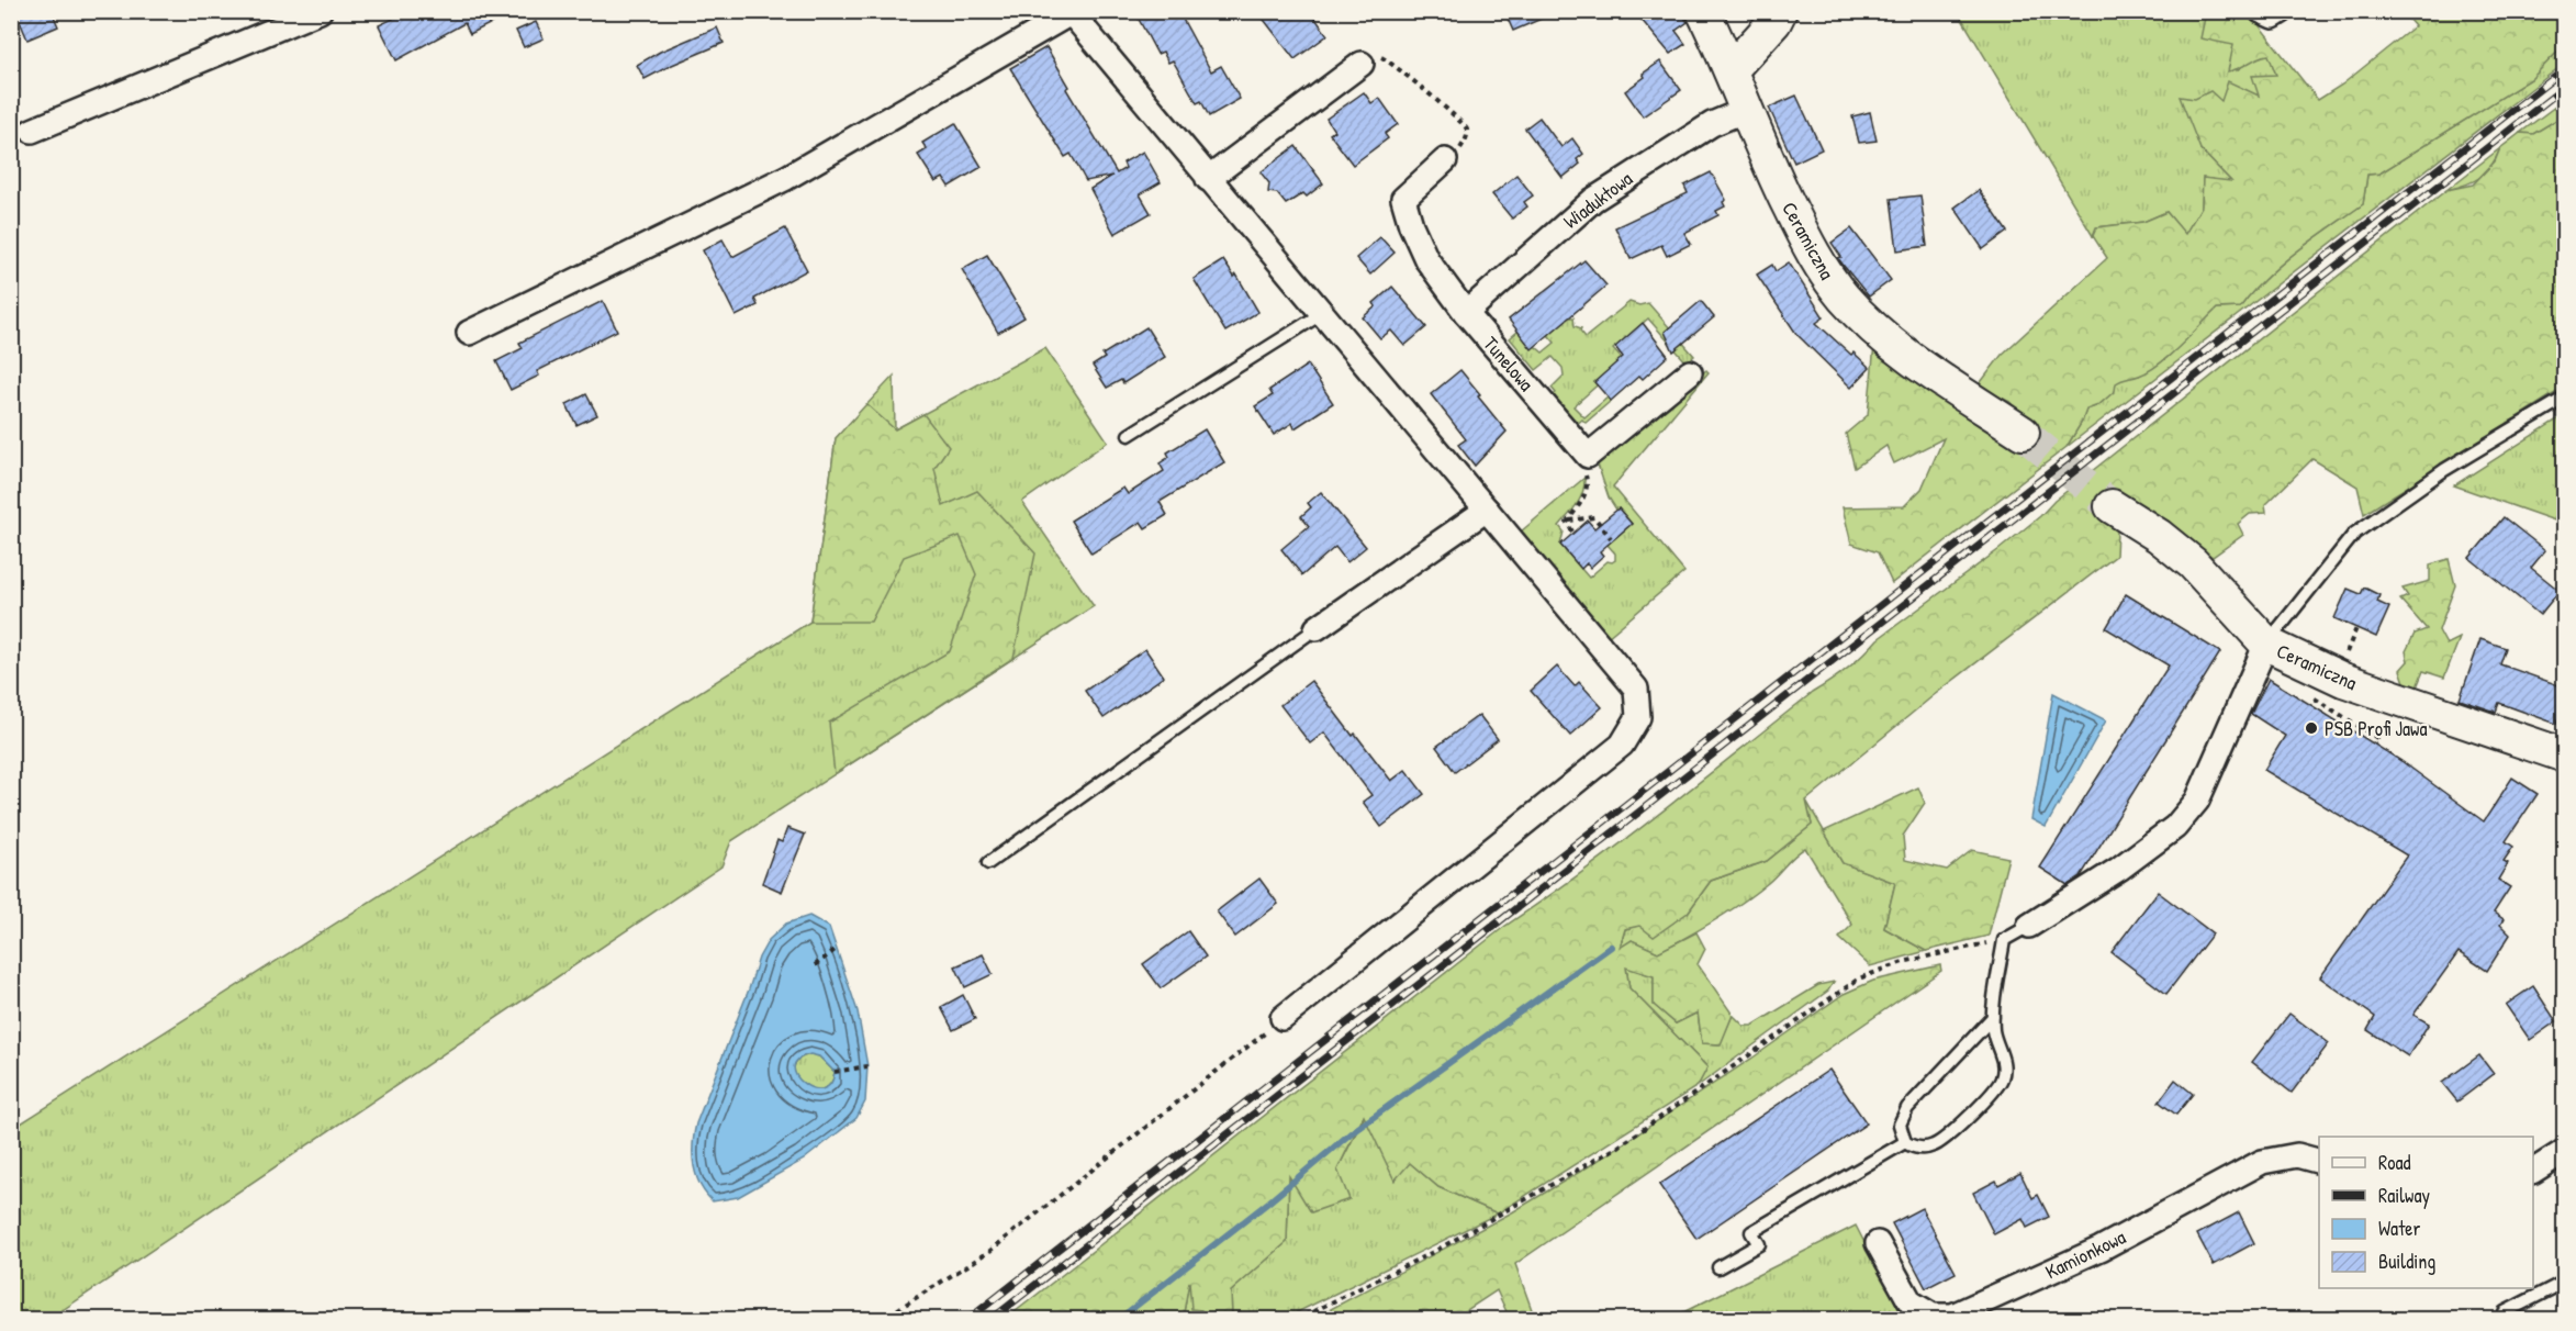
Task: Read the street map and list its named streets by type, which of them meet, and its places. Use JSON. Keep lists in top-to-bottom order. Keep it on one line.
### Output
{"streets":{"street":["Wiaduktowa","Ceramiczna","Tunelowa","Kamionkowa"]},"crossings":[["Wiaduktowa","Ceramiczna"],["Wiaduktowa","Tunelowa"]],"places":["PSB Profi Jawa"],"legend":["Road","Railway","Water","Building"]}
